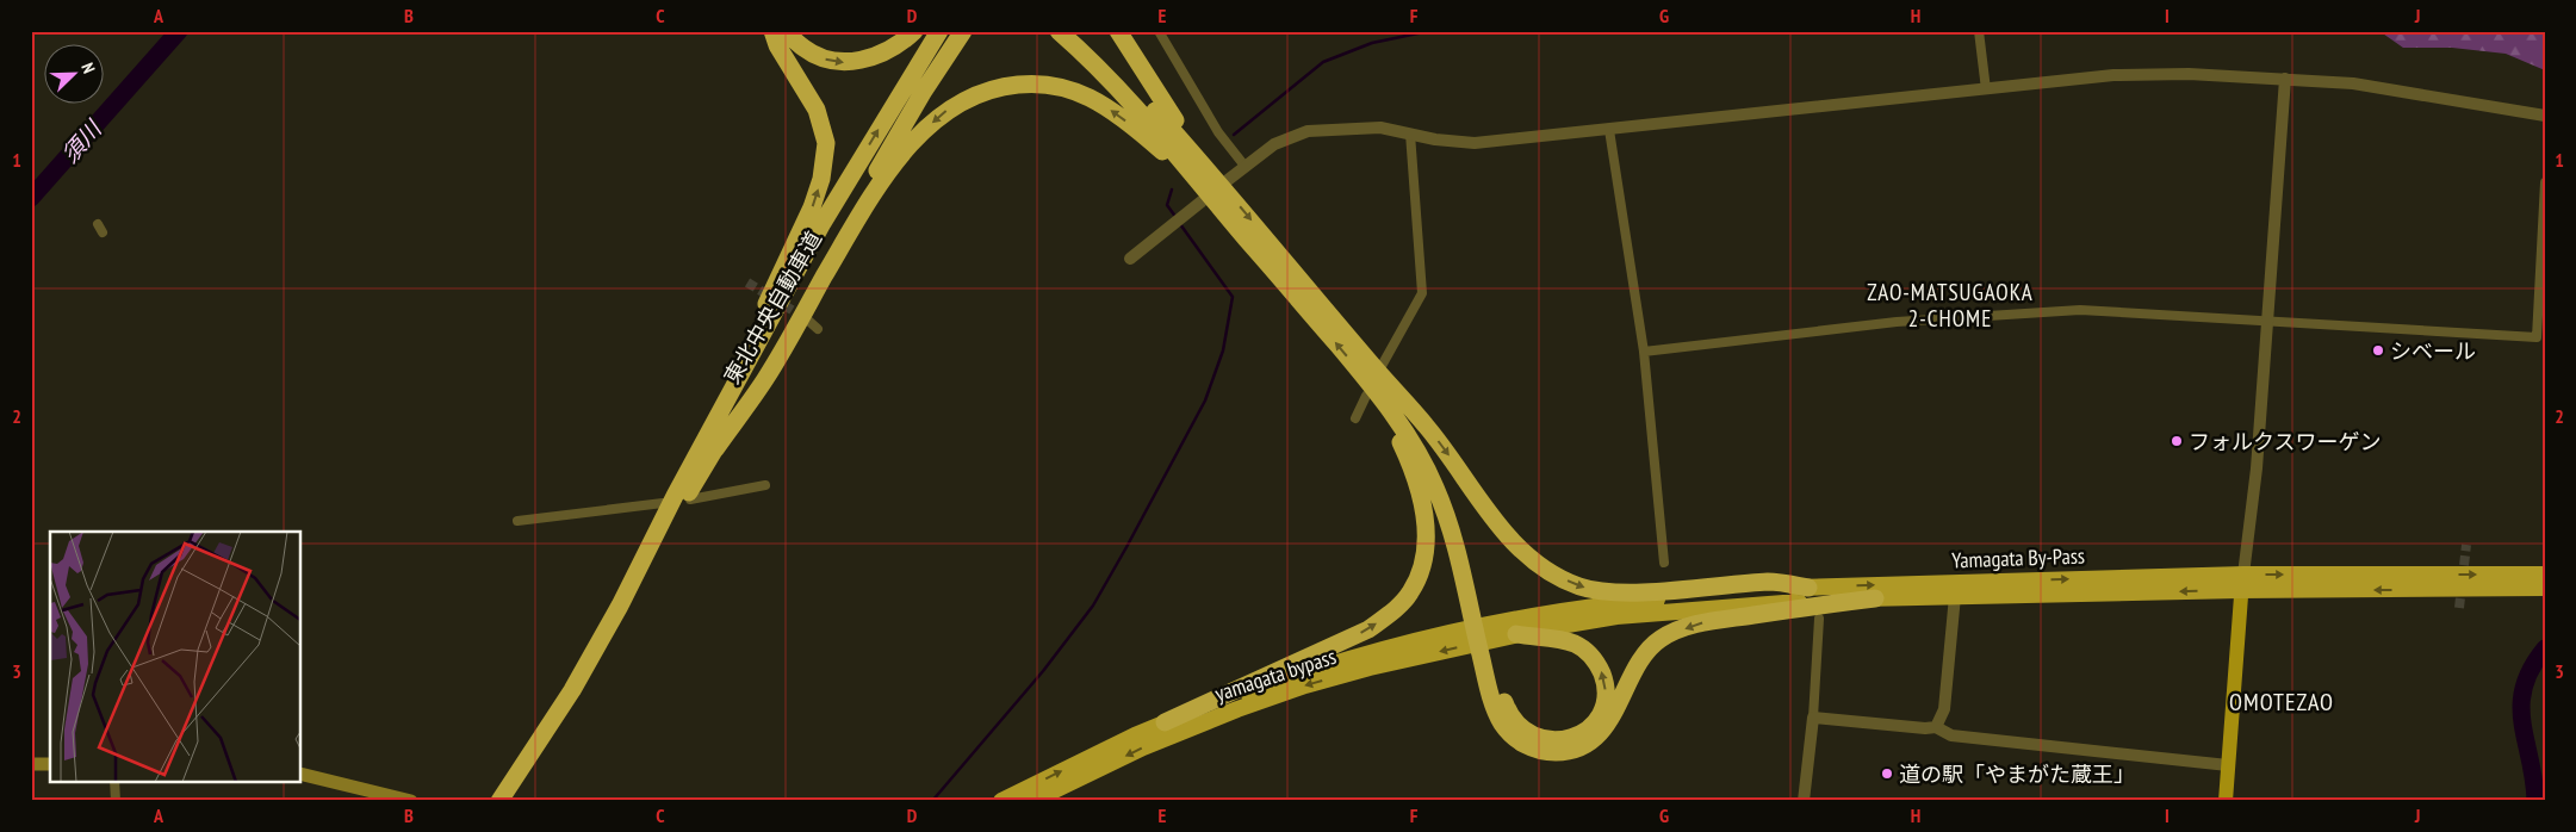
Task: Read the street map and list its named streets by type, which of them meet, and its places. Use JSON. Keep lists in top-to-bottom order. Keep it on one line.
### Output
{"streets":{"highway":["東北中央自動車道","Yamagata By-Pass","yamagata bypass"]},"crossings":[["Yamagata By-Pass","yamagata bypass"]],"one_way":["yamagata bypass"],"districts":["ZAO-MATSUGAOKA 2-CHOME","OMOTEZAO"],"water":["須川"],"places":["シベール","フォルクスワーゲン","道の駅「やまがた蔵王」"],"north":"top right","grid":{"columns":["A","B","C","D","E","F","G","H","I","J"],"rows":["1","2","3"]}}
